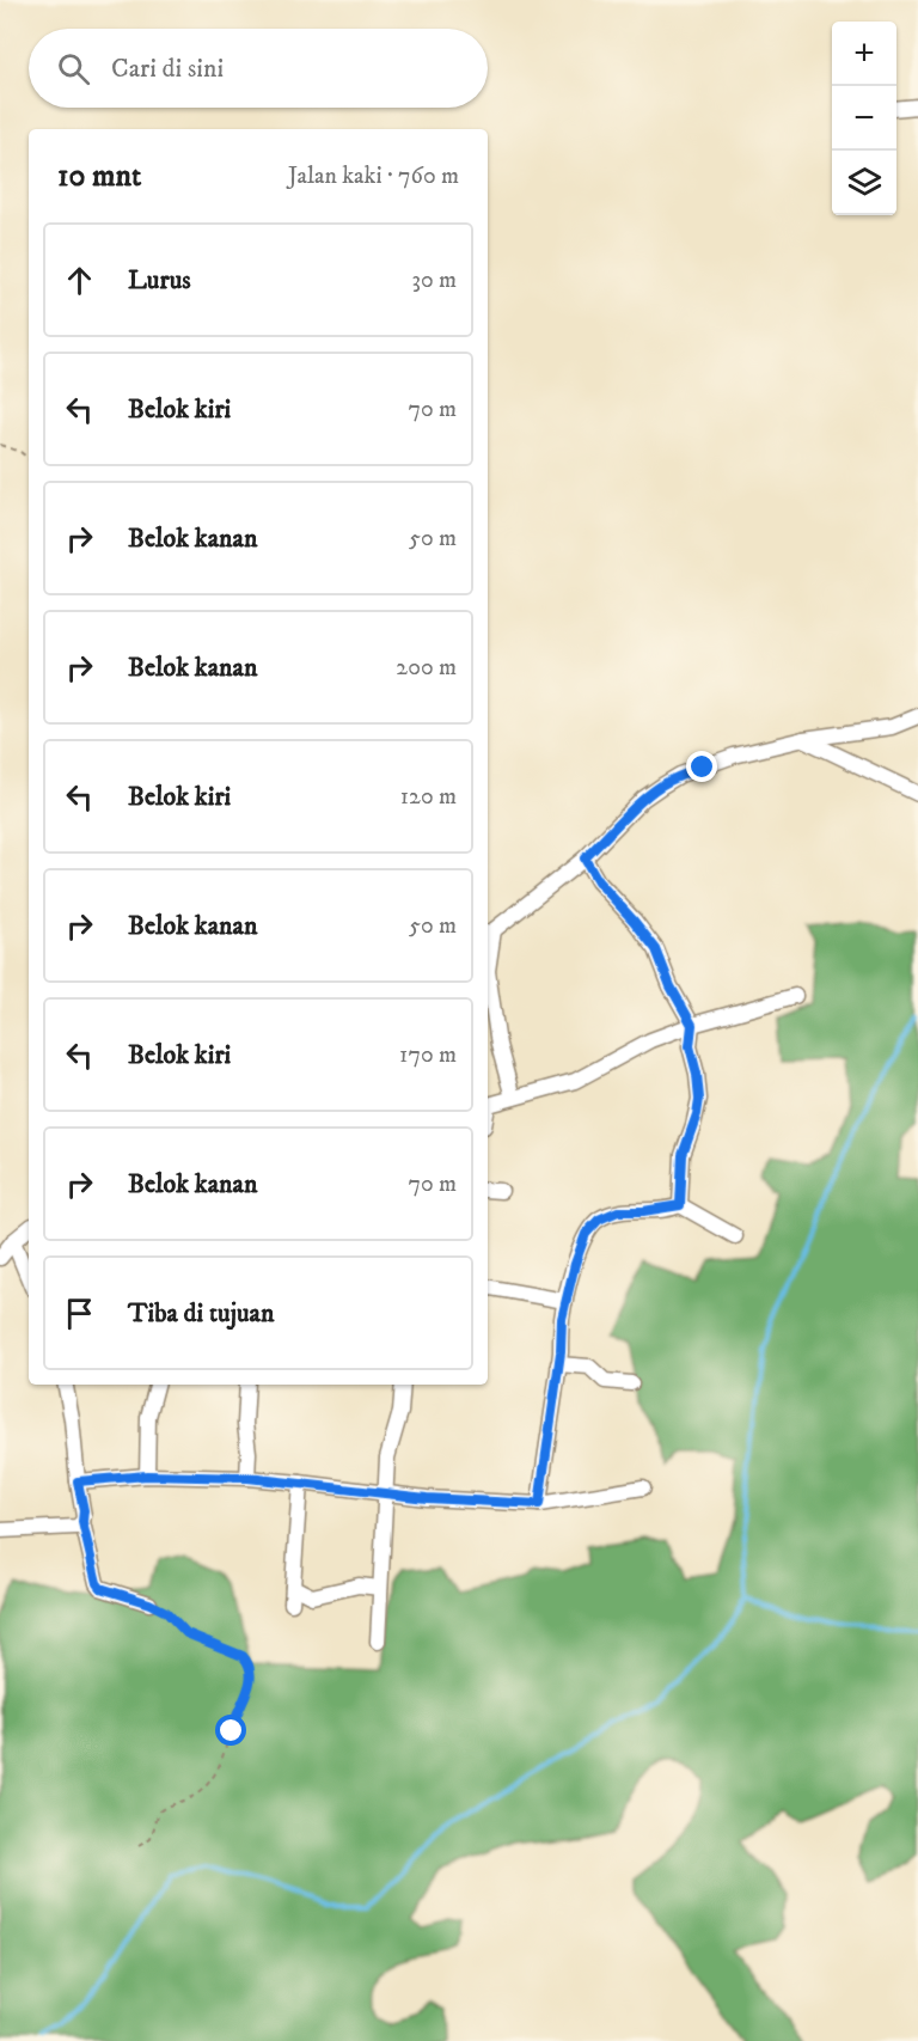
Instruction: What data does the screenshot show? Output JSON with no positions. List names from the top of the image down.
{
  "page": {
    "map_buttons": ["+", "−"],
    "search": "Cari di sini",
    "heading": ["10 mnt", "Jalan kaki · 760 m"],
    "list": [
      ["Lurus", "30 m"],
      ["Belok kiri", "70 m"],
      ["Belok kanan", "50 m"],
      ["Belok kanan", "200 m"],
      ["Belok kiri", "120 m"],
      ["Belok kanan", "50 m"],
      ["Belok kiri", "170 m"],
      ["Belok kanan", "70 m"],
      "Tiba di tujuan"
    ]
  }
}
